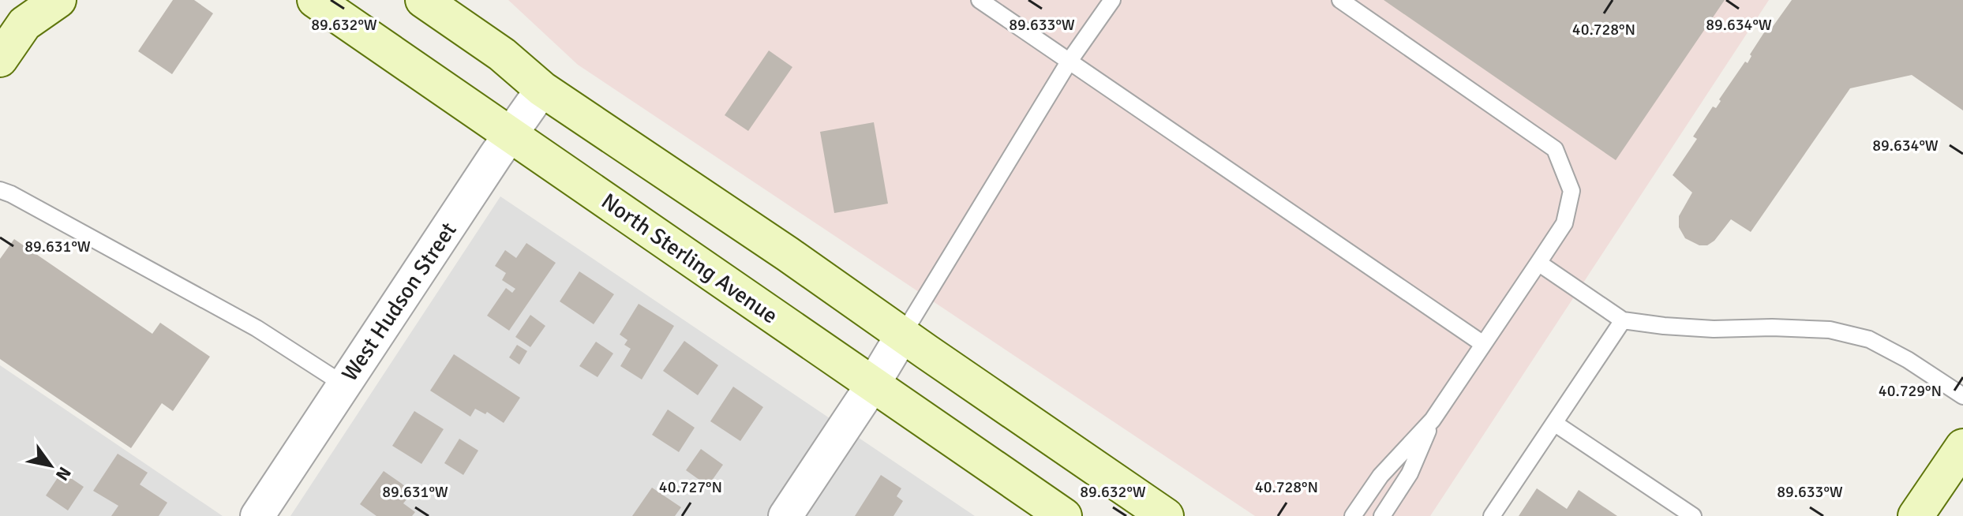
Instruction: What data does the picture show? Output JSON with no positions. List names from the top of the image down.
{
  "streets": {
    "main road": ["North Sterling Avenue"],
    "street": ["West Hudson Street"]
  },
  "crossings": [
    ["North Sterling Avenue", "West Hudson Street"]
  ],
  "north": "bottom right",
  "coordinates": [
    "89.632°W",
    "89.633°W",
    "89.634°W",
    "40.728°N",
    "89.631°W",
    "40.729°N",
    "40.727°N"
  ]
}
